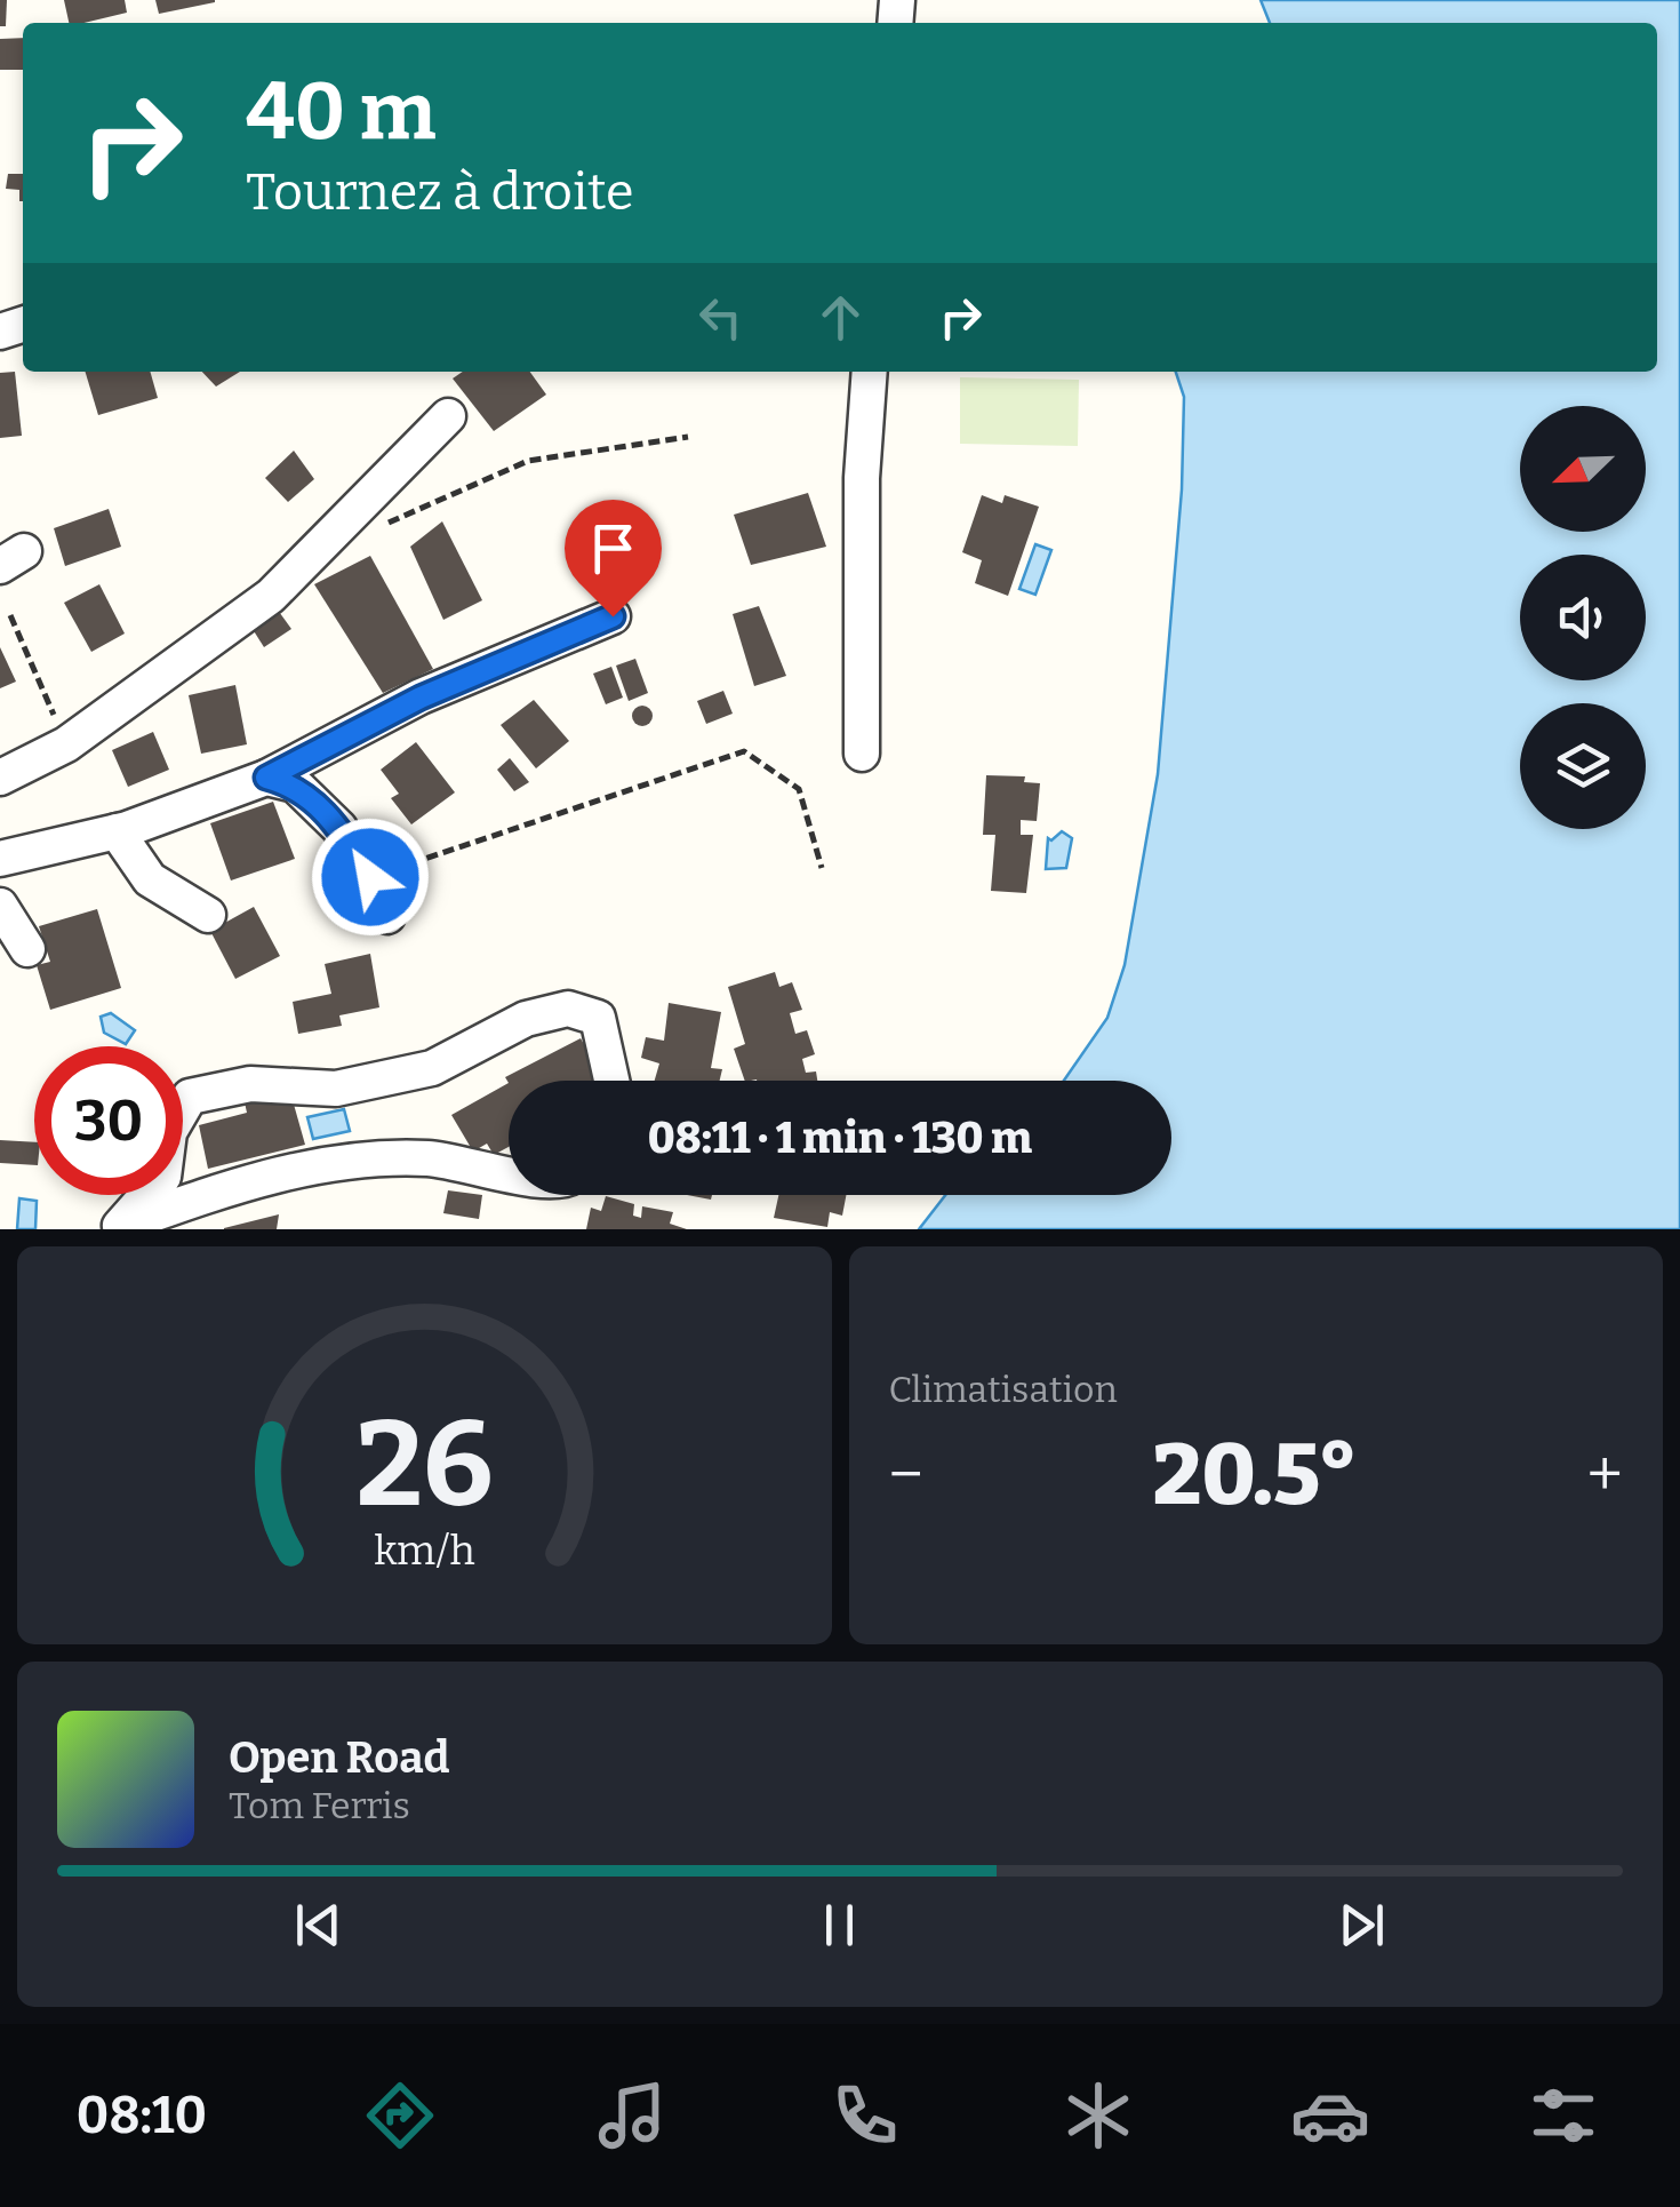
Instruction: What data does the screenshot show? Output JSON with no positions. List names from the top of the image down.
{
  "north": "bottom left",
  "page": {
    "turn": ["40 m", "Tournez à droite"],
    "limit": "30",
    "trip": "08:11 · 1 min · 130 m",
    "tile": "Climatisation",
    "heat": ["−", "20.5°", "+"],
    "song": ["Open Road", "Tom Ferris"],
    "tabs": "08:10",
    "gauge": ["26", "km/h"]
  }
}
